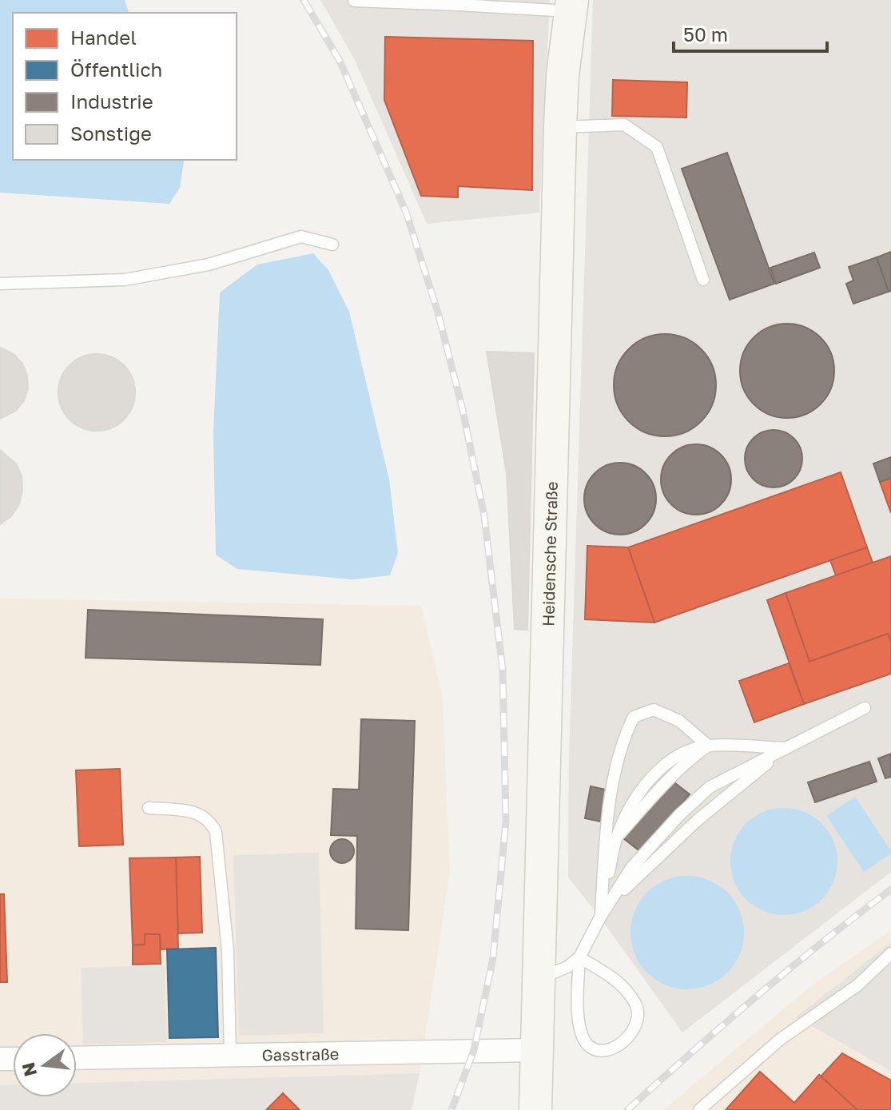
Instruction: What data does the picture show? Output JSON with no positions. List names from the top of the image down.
{
  "streets": {
    "main road": ["Heidensche Straße"],
    "street": ["Gasstraße"]
  },
  "crossings": [
    ["Heidensche Straße", "Gasstraße"]
  ],
  "legend": [
    "Handel",
    "Öffentlich",
    "Industrie",
    "Sonstige"
  ],
  "scale_bar": "50 m",
  "north": "left"
}
